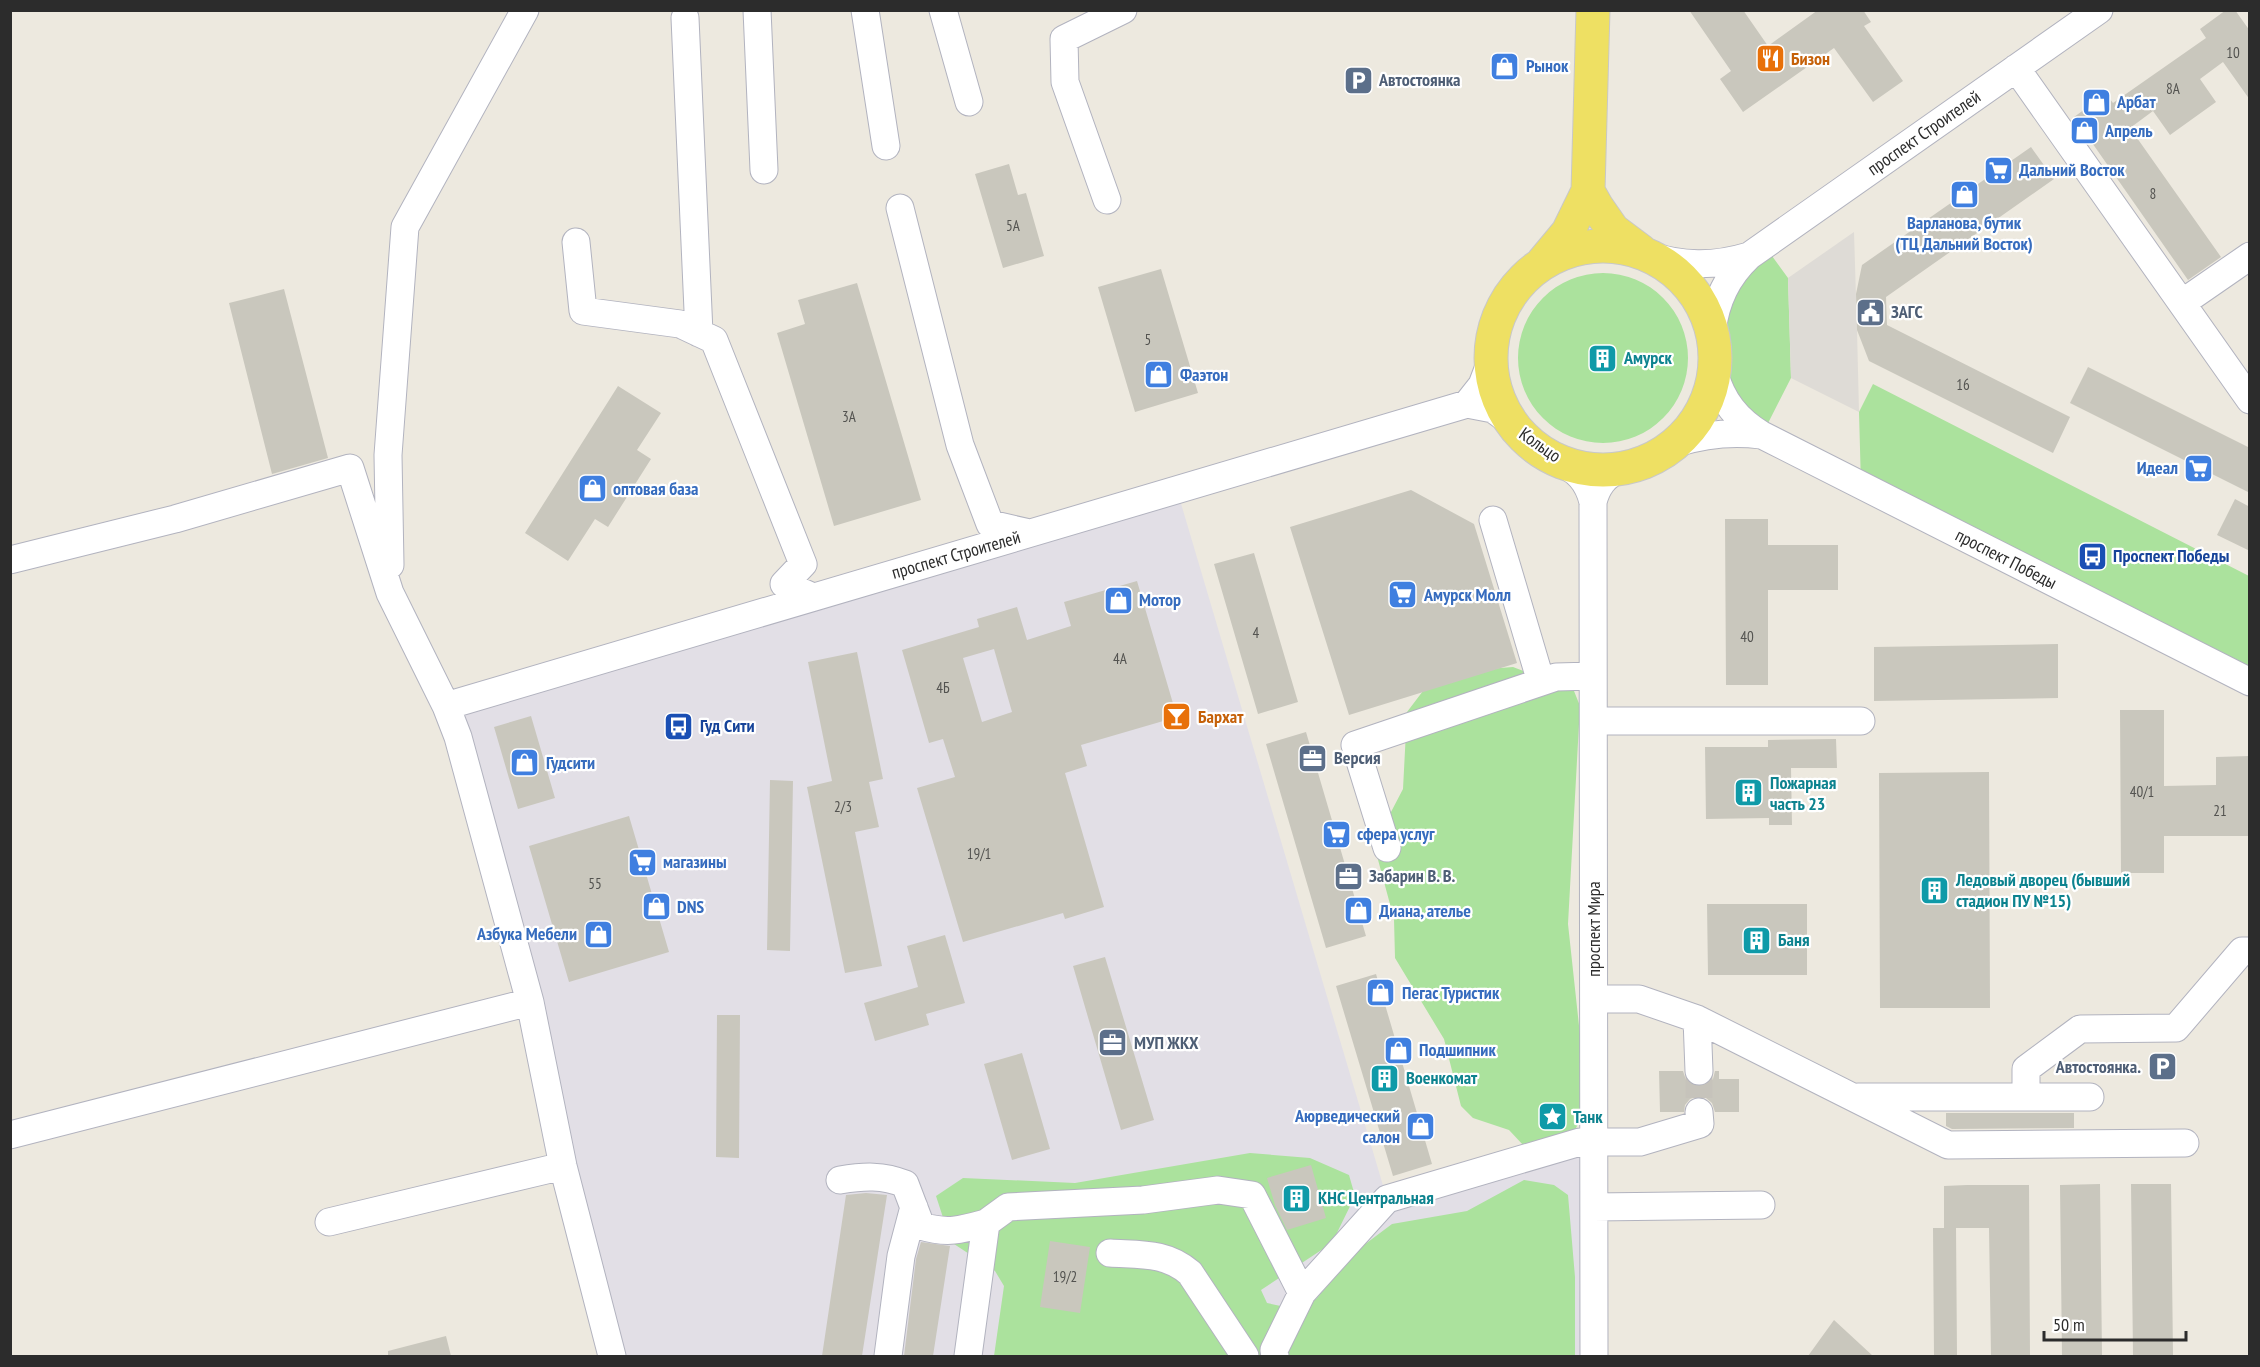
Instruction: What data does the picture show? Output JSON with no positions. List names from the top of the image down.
{
  "streets": {
    "main road": ["Кольцо"],
    "street": ["проспект Строителей", "проспект Победы", "проспект Мира"]
  },
  "places": {
    "restaurant": ["Бизон"],
    "shop": [
      "Рынок",
      "Арбат",
      "Апрель",
      "Варланова, бутик (ТЦ Дальний Восток)",
      "Фаэтон",
      "оптовая база",
      "Мотор",
      "Гудсити",
      "DNS",
      "Диана, ателье",
      "Азбука Мебели",
      "Пегас Туристик",
      "Подшипник",
      "Аюрведический салон"
    ],
    "parking": ["Автостоянка", "Автостоянка."],
    "supermarket": [
      "Дальний Восток",
      "Идеал",
      "Амурск Молл",
      "сфера услуг",
      "магазины"
    ],
    "public building": ["ЗАГС"],
    "building": [
      "Амурск",
      "Пожарная часть 23",
      "Ледовый дворец (бывший cтадион ПУ №15)",
      "Баня",
      "Военкомат",
      "КНС Центральная"
    ],
    "bus stop": ["Проспект Победы", "Гуд Сити"],
    "bar": ["Бархат"],
    "office": ["Версия", "Забарин В. В.", "МУП ЖКХ"],
    "place": ["Танк"]
  },
  "house_numbers": [
    "10",
    "8А",
    "8",
    "5А",
    "5",
    "16",
    "3А",
    "4",
    "40",
    "4А",
    "4Б",
    "40/1",
    "2/3",
    "21",
    "19/1",
    "55",
    "19/2"
  ],
  "scale_bar": "50 m"
}
